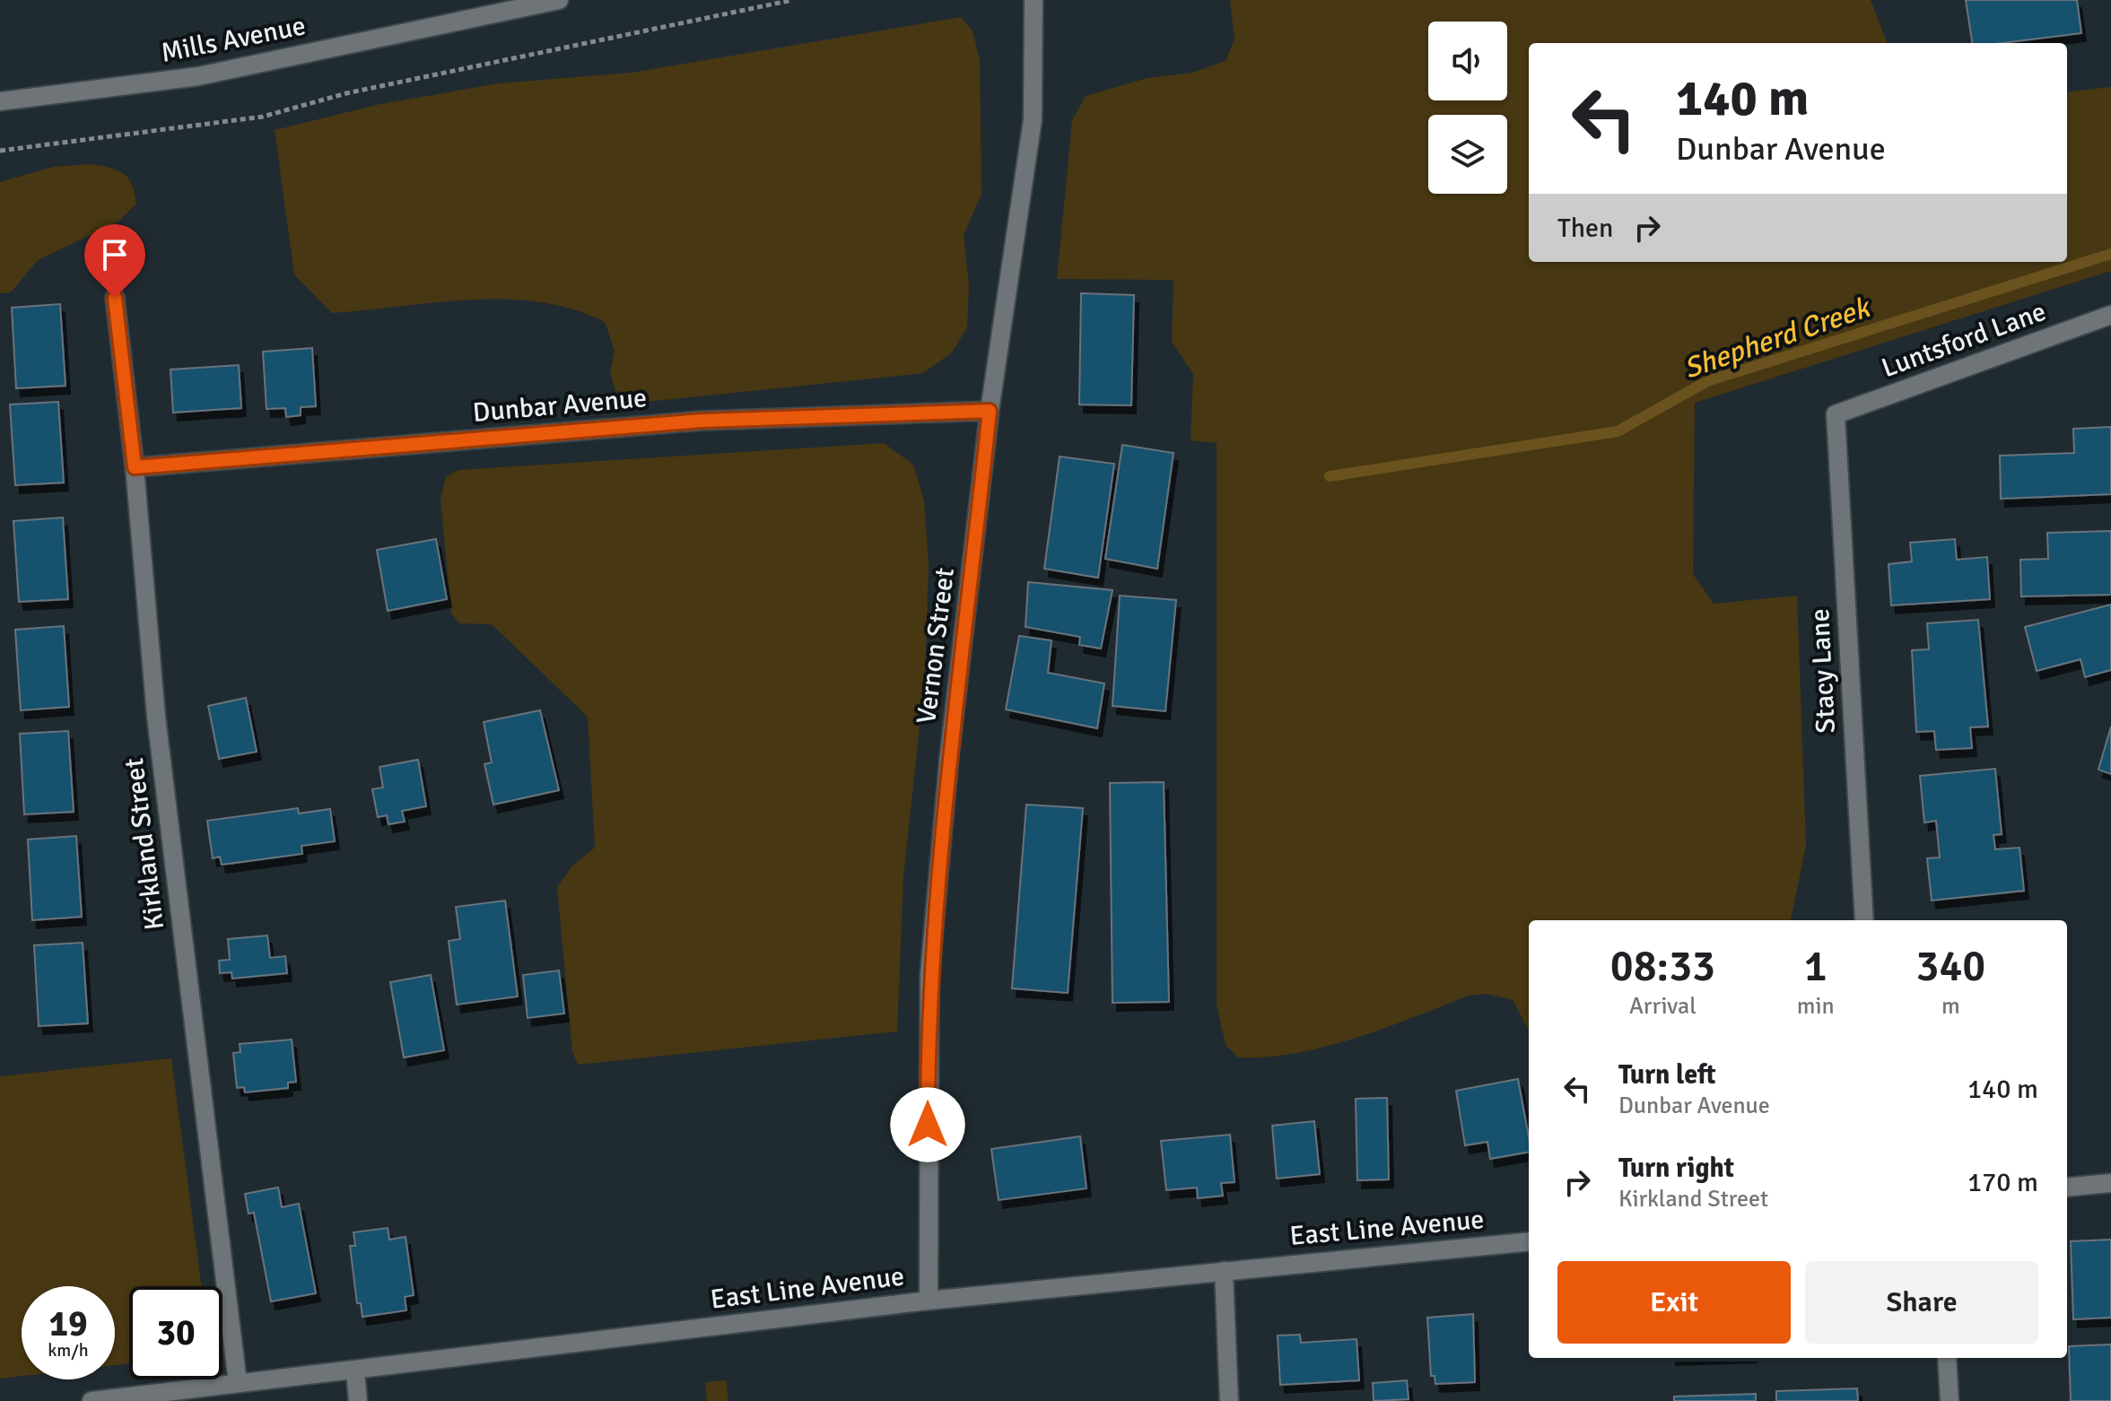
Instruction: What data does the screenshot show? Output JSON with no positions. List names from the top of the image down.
{
  "streets": {
    "street": [
      "Mills Avenue",
      "Luntsford Lane",
      "Dunbar Avenue",
      "Vernon Street",
      "Stacy Lane",
      "Kirkland Street",
      "East Line Avenue"
    ]
  },
  "crossings": [
    ["Luntsford Lane", "Stacy Lane"],
    ["Dunbar Avenue", "Vernon Street"],
    ["Dunbar Avenue", "Kirkland Street"],
    ["Vernon Street", "East Line Avenue"],
    ["Kirkland Street", "East Line Avenue"]
  ],
  "water": ["Shepherd Creek"],
  "page": {
    "turn": ["140 m", "Dunbar Avenue"],
    "then": "Then",
    "eta": [
      "08:33",
      "Arrival",
      "1",
      "min",
      "340",
      "m"
    ],
    "list": [
      {
        "name": "Turn left",
        "note": "Dunbar Avenue",
        "value": "140 m"
      },
      {
        "name": "Turn right",
        "note": "Kirkland Street",
        "value": "170 m"
      }
    ],
    "buttons": ["Exit", "Share"],
    "speed": "19 km/h",
    "limit": "30"
  }
}
